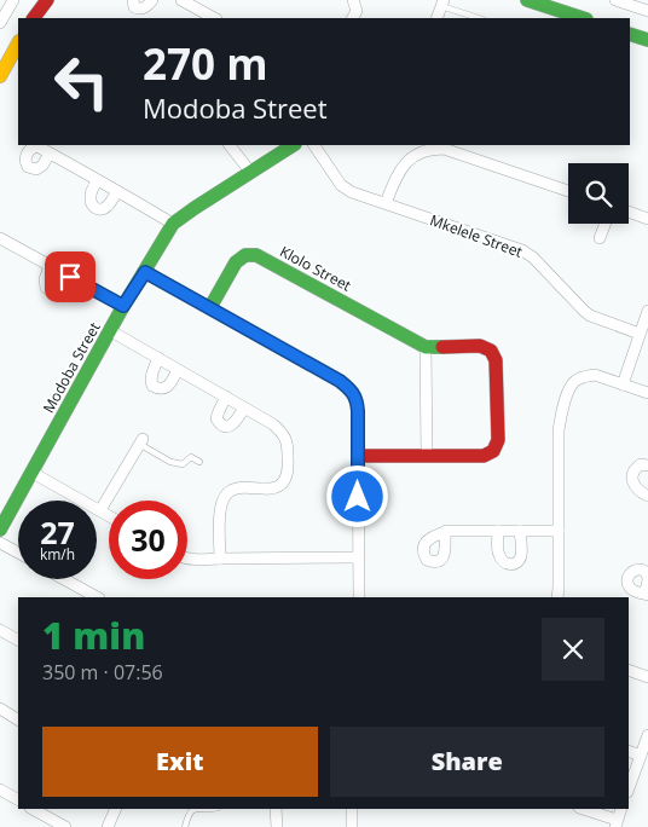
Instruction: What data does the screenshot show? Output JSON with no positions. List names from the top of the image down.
{
  "streets": {
    "street": ["Mkelele Street", "Klolo Street", "Modoba Street"]
  },
  "page": {
    "turn": ["270 m", "Modoba Street"],
    "speed": "27 km/h",
    "limit": "30",
    "heading": ["1 min", "350 m · 07:56"],
    "buttons": ["Exit", "Share"]
  }
}
